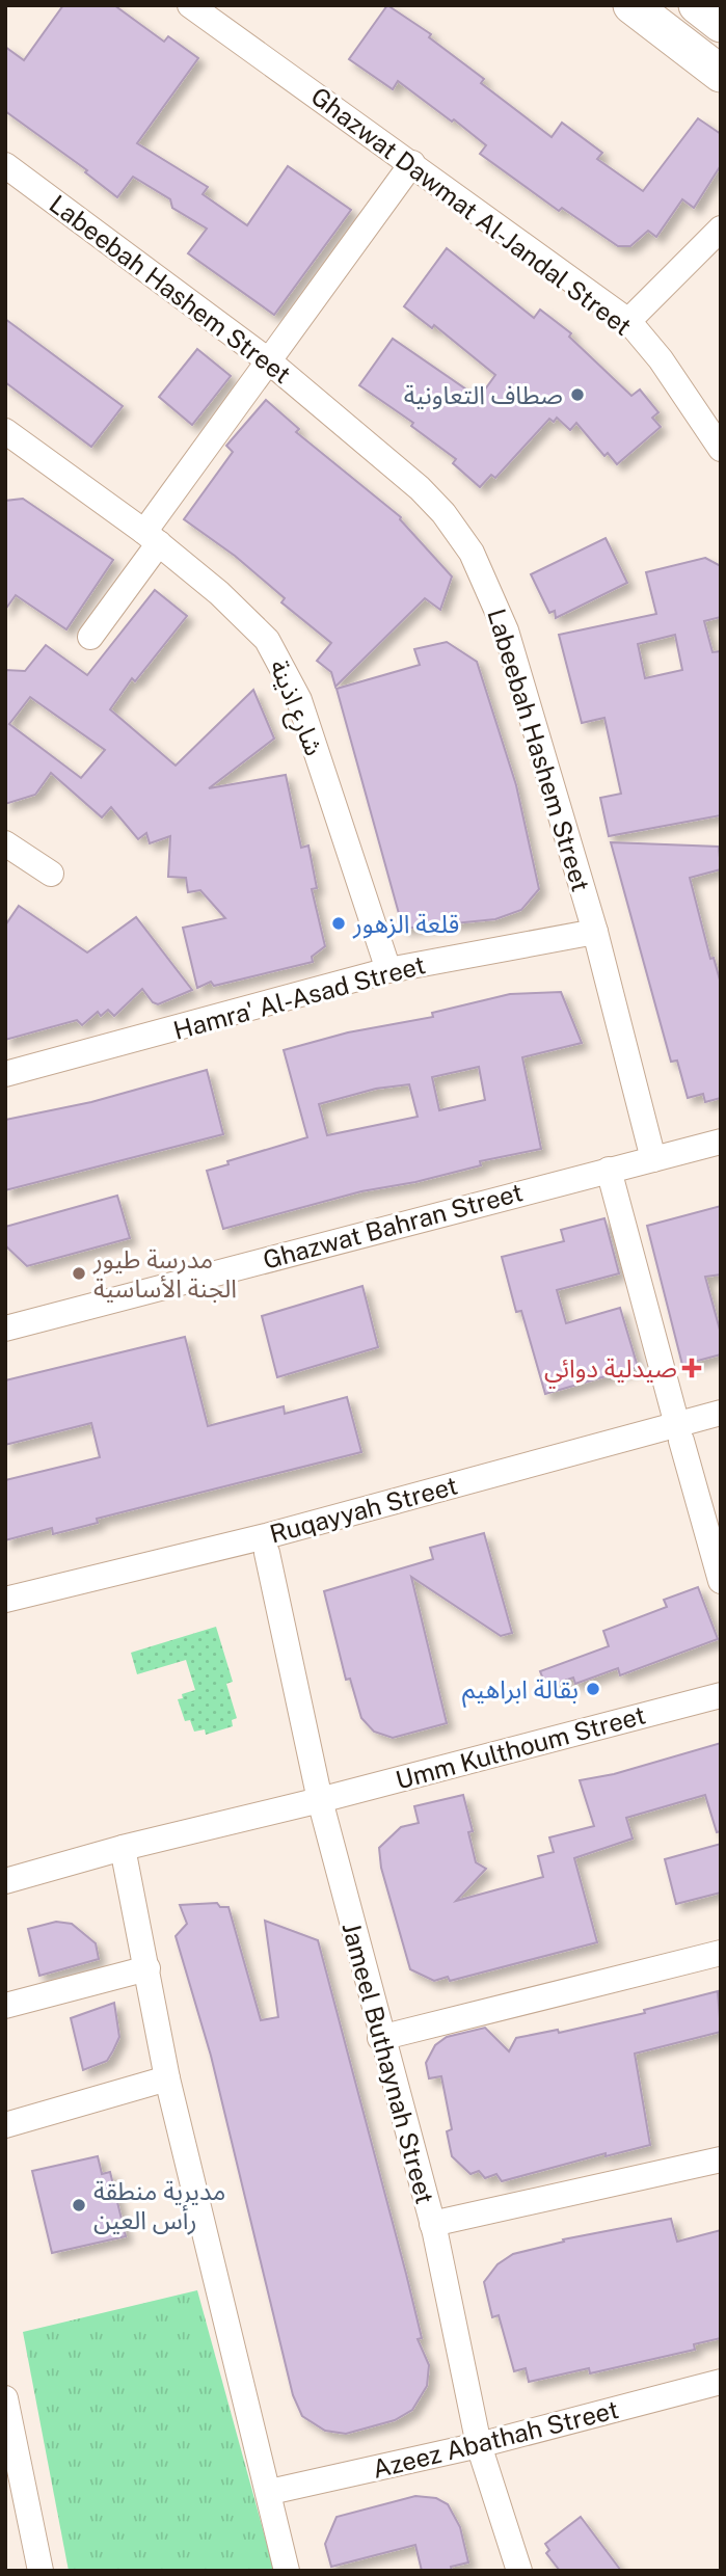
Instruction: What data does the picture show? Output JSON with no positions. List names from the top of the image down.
{
  "streets": {
    "street": [
      "Ghazwat Dawmat Al-Jandal Street",
      "Labeebah Hashem Street",
      "شارع اذينة",
      "Hamra' Al-Asad Street",
      "Ghazwat Bahran Street",
      "Ruqayyah Street",
      "Umm Kulthoum Street",
      "Jameel Buthaynah Street",
      "Azeez Abathah Street"
    ]
  },
  "crossings": [
    ["Labeebah Hashem Street", "Hamra' Al-Asad Street"],
    ["Labeebah Hashem Street", "Ghazwat Bahran Street"],
    ["شارع اذينة", "Hamra' Al-Asad Street"],
    ["Ruqayyah Street", "Jameel Buthaynah Street"],
    ["Umm Kulthoum Street", "Jameel Buthaynah Street"],
    ["Jameel Buthaynah Street", "Azeez Abathah Street"]
  ],
  "places": {
    "other": [
      "صطاف التعاونية",
      "قلعة الزهور",
      "مدرسة طيور الجنة الأساسية",
      "بقالة ابراهيم",
      "مديرية منطقة رأس العين"
    ],
    "health": ["صيدلية دوائي"]
  }
}
